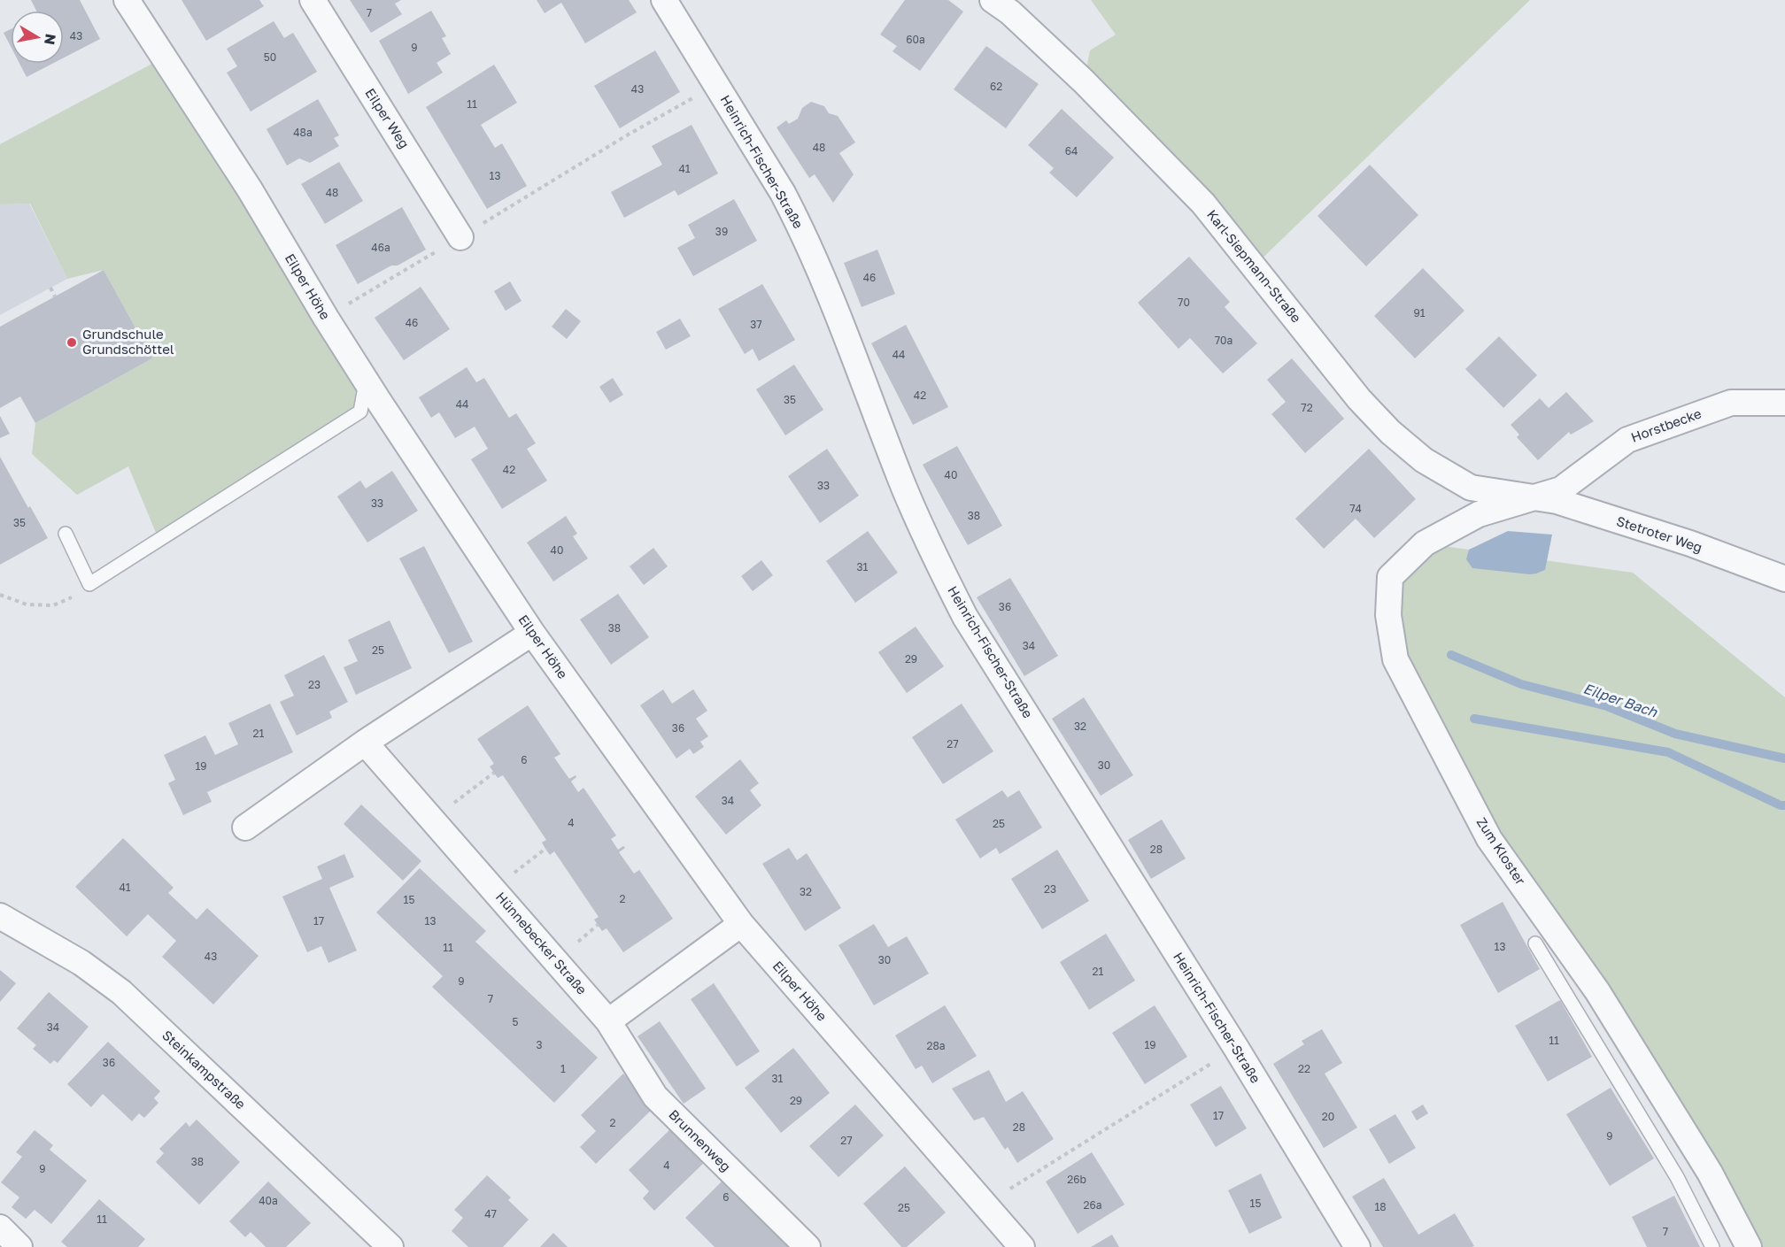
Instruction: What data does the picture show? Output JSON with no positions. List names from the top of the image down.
{
  "streets": {
    "street": [
      "Eilper Weg",
      "Heinrich-Fischer-Straße",
      "Karl-Siepmann-Straße",
      "Eilper Höhe",
      "Horstbecke",
      "Stetroter Weg",
      "Zum Kloster",
      "Hünnebecker Straße",
      "Steinkampstraße",
      "Brunnenweg"
    ]
  },
  "crossings": [
    ["Karl-Siepmann-Straße", "Horstbecke"],
    ["Karl-Siepmann-Straße", "Stetroter Weg"],
    ["Karl-Siepmann-Straße", "Zum Kloster"],
    ["Horstbecke", "Stetroter Weg"],
    ["Horstbecke", "Zum Kloster"],
    ["Stetroter Weg", "Zum Kloster"],
    ["Hünnebecker Straße", "Brunnenweg"]
  ],
  "water": ["Eilper Bach"],
  "places": ["Grundschule Grundschöttel"],
  "house_numbers": [
    "7",
    "43",
    "60a",
    "9",
    "50",
    "62",
    "43",
    "11",
    "48a",
    "48",
    "64",
    "41",
    "13",
    "48",
    "39",
    "46a",
    "46",
    "70",
    "91",
    "46",
    "37",
    "70a",
    "44",
    "42",
    "35",
    "44",
    "72",
    "42",
    "40",
    "33",
    "33",
    "74",
    "38",
    "35",
    "40",
    "31",
    "36",
    "38",
    "34",
    "25",
    "29",
    "23",
    "32",
    "36",
    "21",
    "27",
    "6",
    "30",
    "19",
    "34",
    "4",
    "25",
    "28",
    "41",
    "23",
    "32",
    "2",
    "15",
    "17",
    "13",
    "13",
    "11",
    "43",
    "30",
    "21",
    "9",
    "7",
    "5",
    "34",
    "11",
    "3",
    "19",
    "28a",
    "36",
    "1",
    "22",
    "31",
    "29",
    "17",
    "20",
    "2",
    "28",
    "9",
    "27",
    "38",
    "4",
    "9",
    "26b",
    "6",
    "40a",
    "15",
    "26a",
    "18",
    "25",
    "47",
    "11",
    "7"
  ],
  "north": "right"
}
